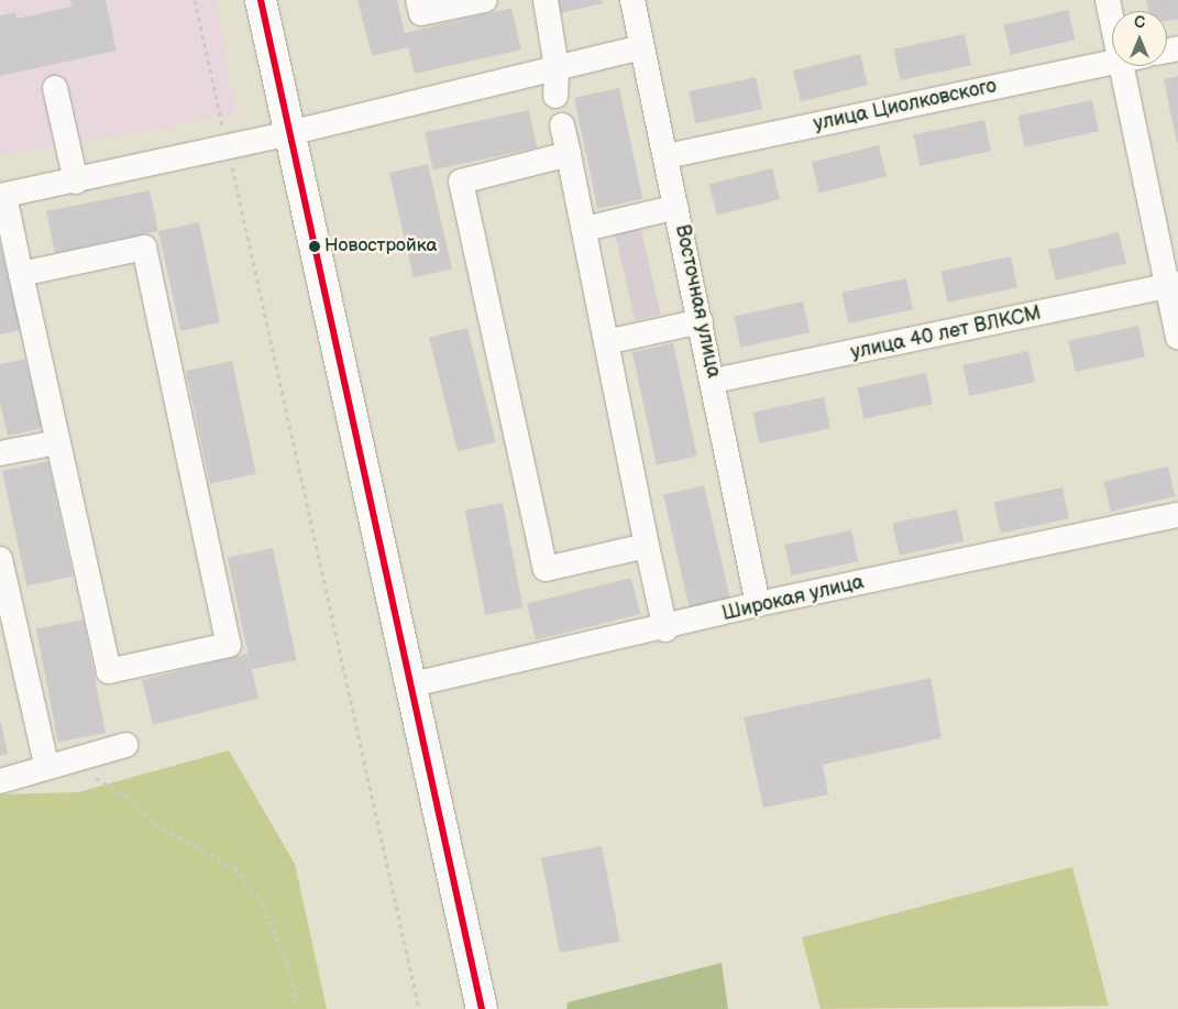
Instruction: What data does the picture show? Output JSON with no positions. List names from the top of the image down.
{
  "streets": {
    "street": [
      "улица Циолковского",
      "Восточная улица",
      "улица 40 лет ВЛКСМ",
      "Широкая улица"
    ]
  },
  "crossings": [
    ["улица Циолковского", "Восточная улица"],
    ["Восточная улица", "улица 40 лет ВЛКСМ"],
    ["Восточная улица", "Широкая улица"]
  ],
  "places": ["Новостройка"],
  "north": "top"
}
